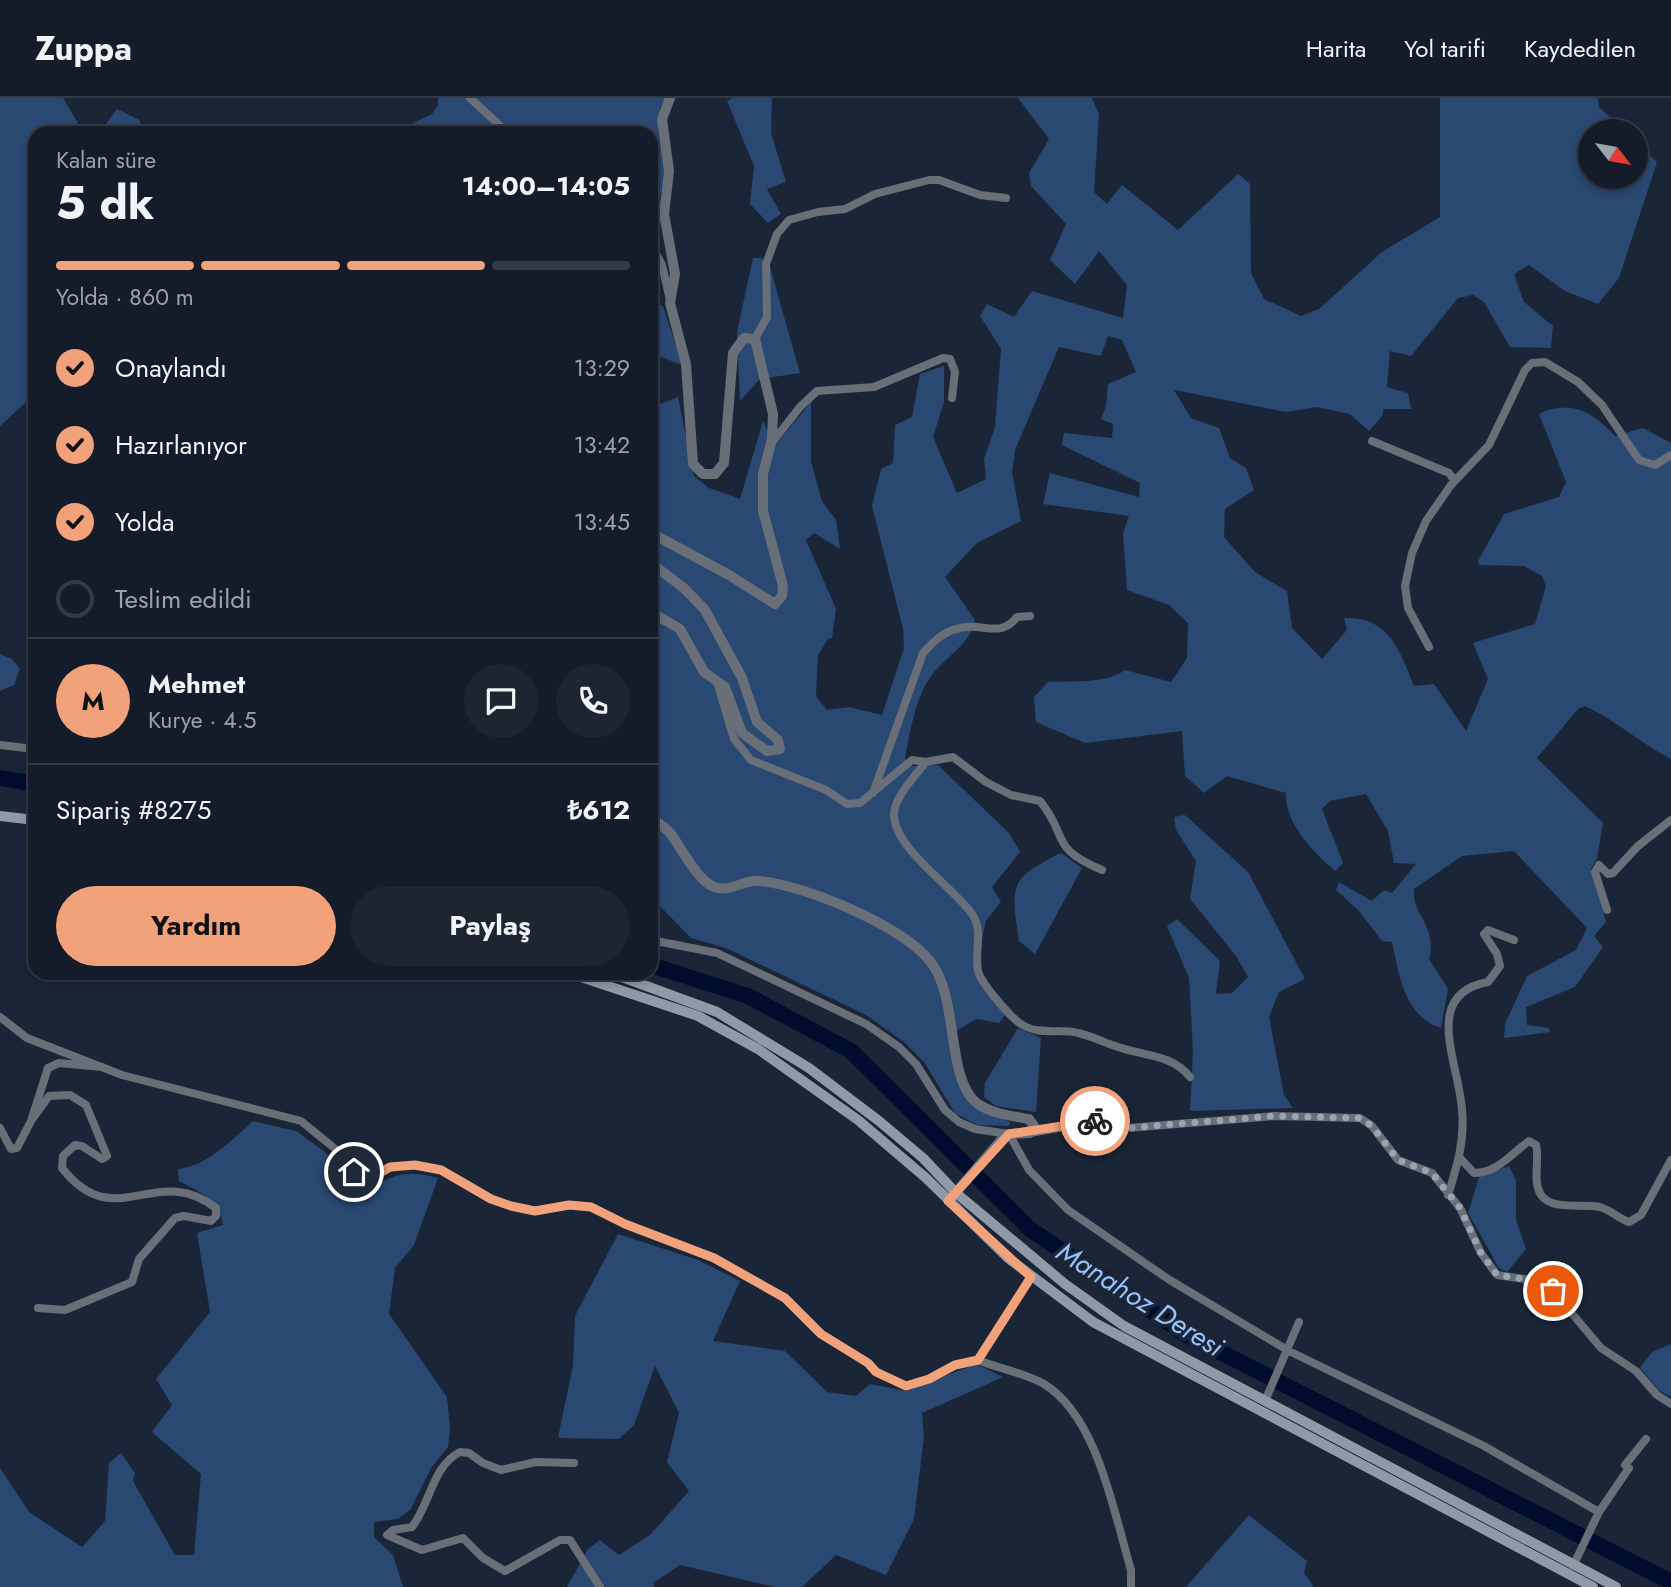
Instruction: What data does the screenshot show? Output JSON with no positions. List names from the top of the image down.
{
  "water": ["Manahoz Deresi"],
  "north": "bottom right",
  "page": {
    "header": "Zuppa",
    "nav": ["Harita", "Yol tarifi", "Kaydedilen"],
    "heading": ["5 dk", "Kalan süre", "14:00–14:05"],
    "panel": [
      "Mehmet",
      "Kurye · 4.5",
      "Sipariş #8275",
      "₺612"
    ],
    "bar": "Yolda · 860 m",
    "list": [
      ["Onaylandı", "13:29"],
      ["Hazırlanıyor", "13:42"],
      ["Yolda", "13:45"],
      "Teslim edildi"
    ],
    "round": "M",
    "buttons": ["Yardım", "Paylaş"]
  }
}
